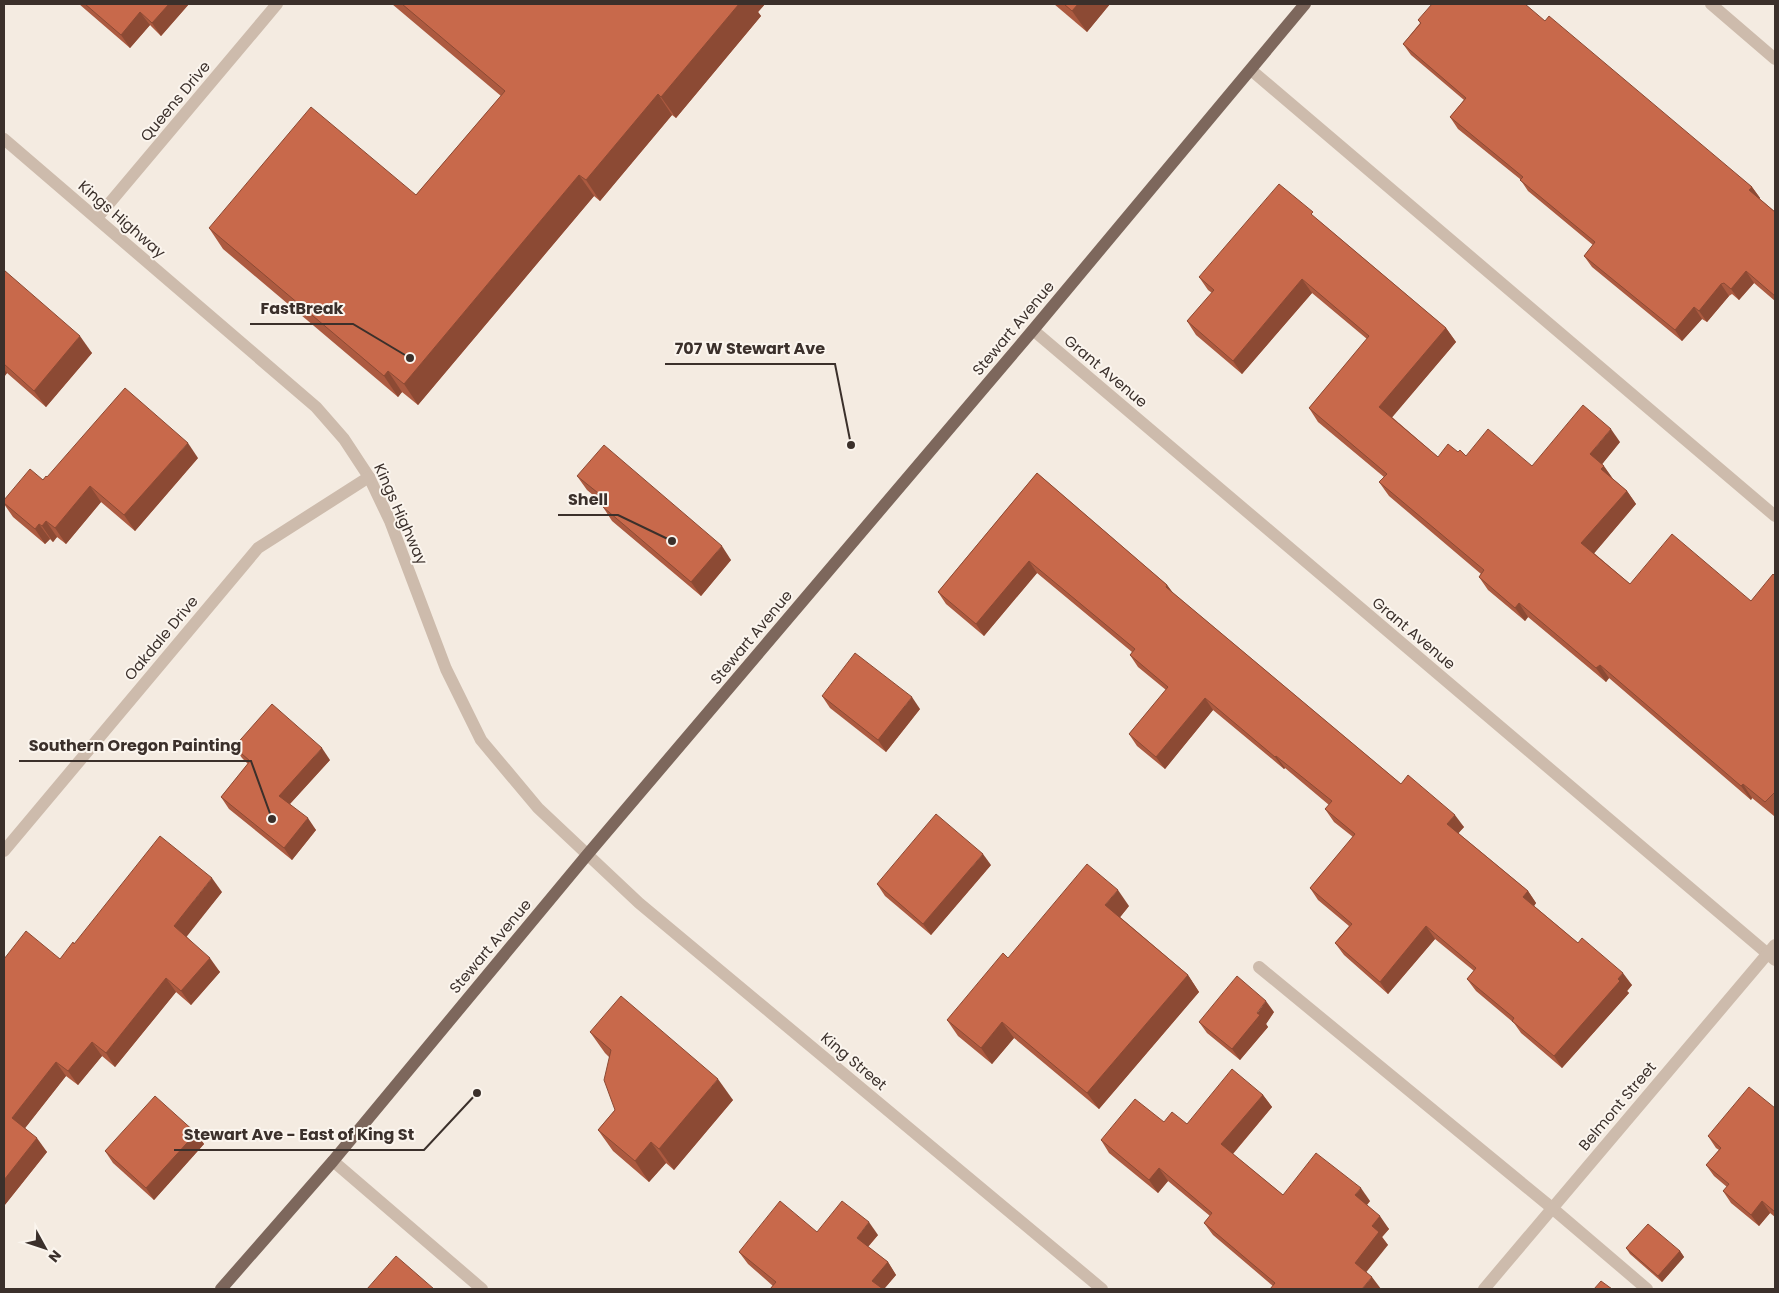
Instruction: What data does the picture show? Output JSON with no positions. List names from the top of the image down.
{
  "streets": {
    "main road": ["Stewart Avenue"],
    "street": [
      "Queens Drive",
      "Kings Highway",
      "Grant Avenue",
      "Oakdale Drive",
      "King Street",
      "Belmont Street"
    ]
  },
  "crossings": [
    ["Queens Drive", "Kings Highway"],
    ["Kings Highway", "Stewart Avenue"],
    ["Kings Highway", "Oakdale Drive"],
    ["Kings Highway", "King Street"],
    ["Stewart Avenue", "Grant Avenue"],
    ["Stewart Avenue", "King Street"],
    ["Grant Avenue", "Belmont Street"]
  ],
  "places": [
    "FastBreak",
    "707 W Stewart Ave",
    "Shell",
    "Southern Oregon Painting",
    "Stewart Ave - East of King St"
  ],
  "north": "bottom right"
}
